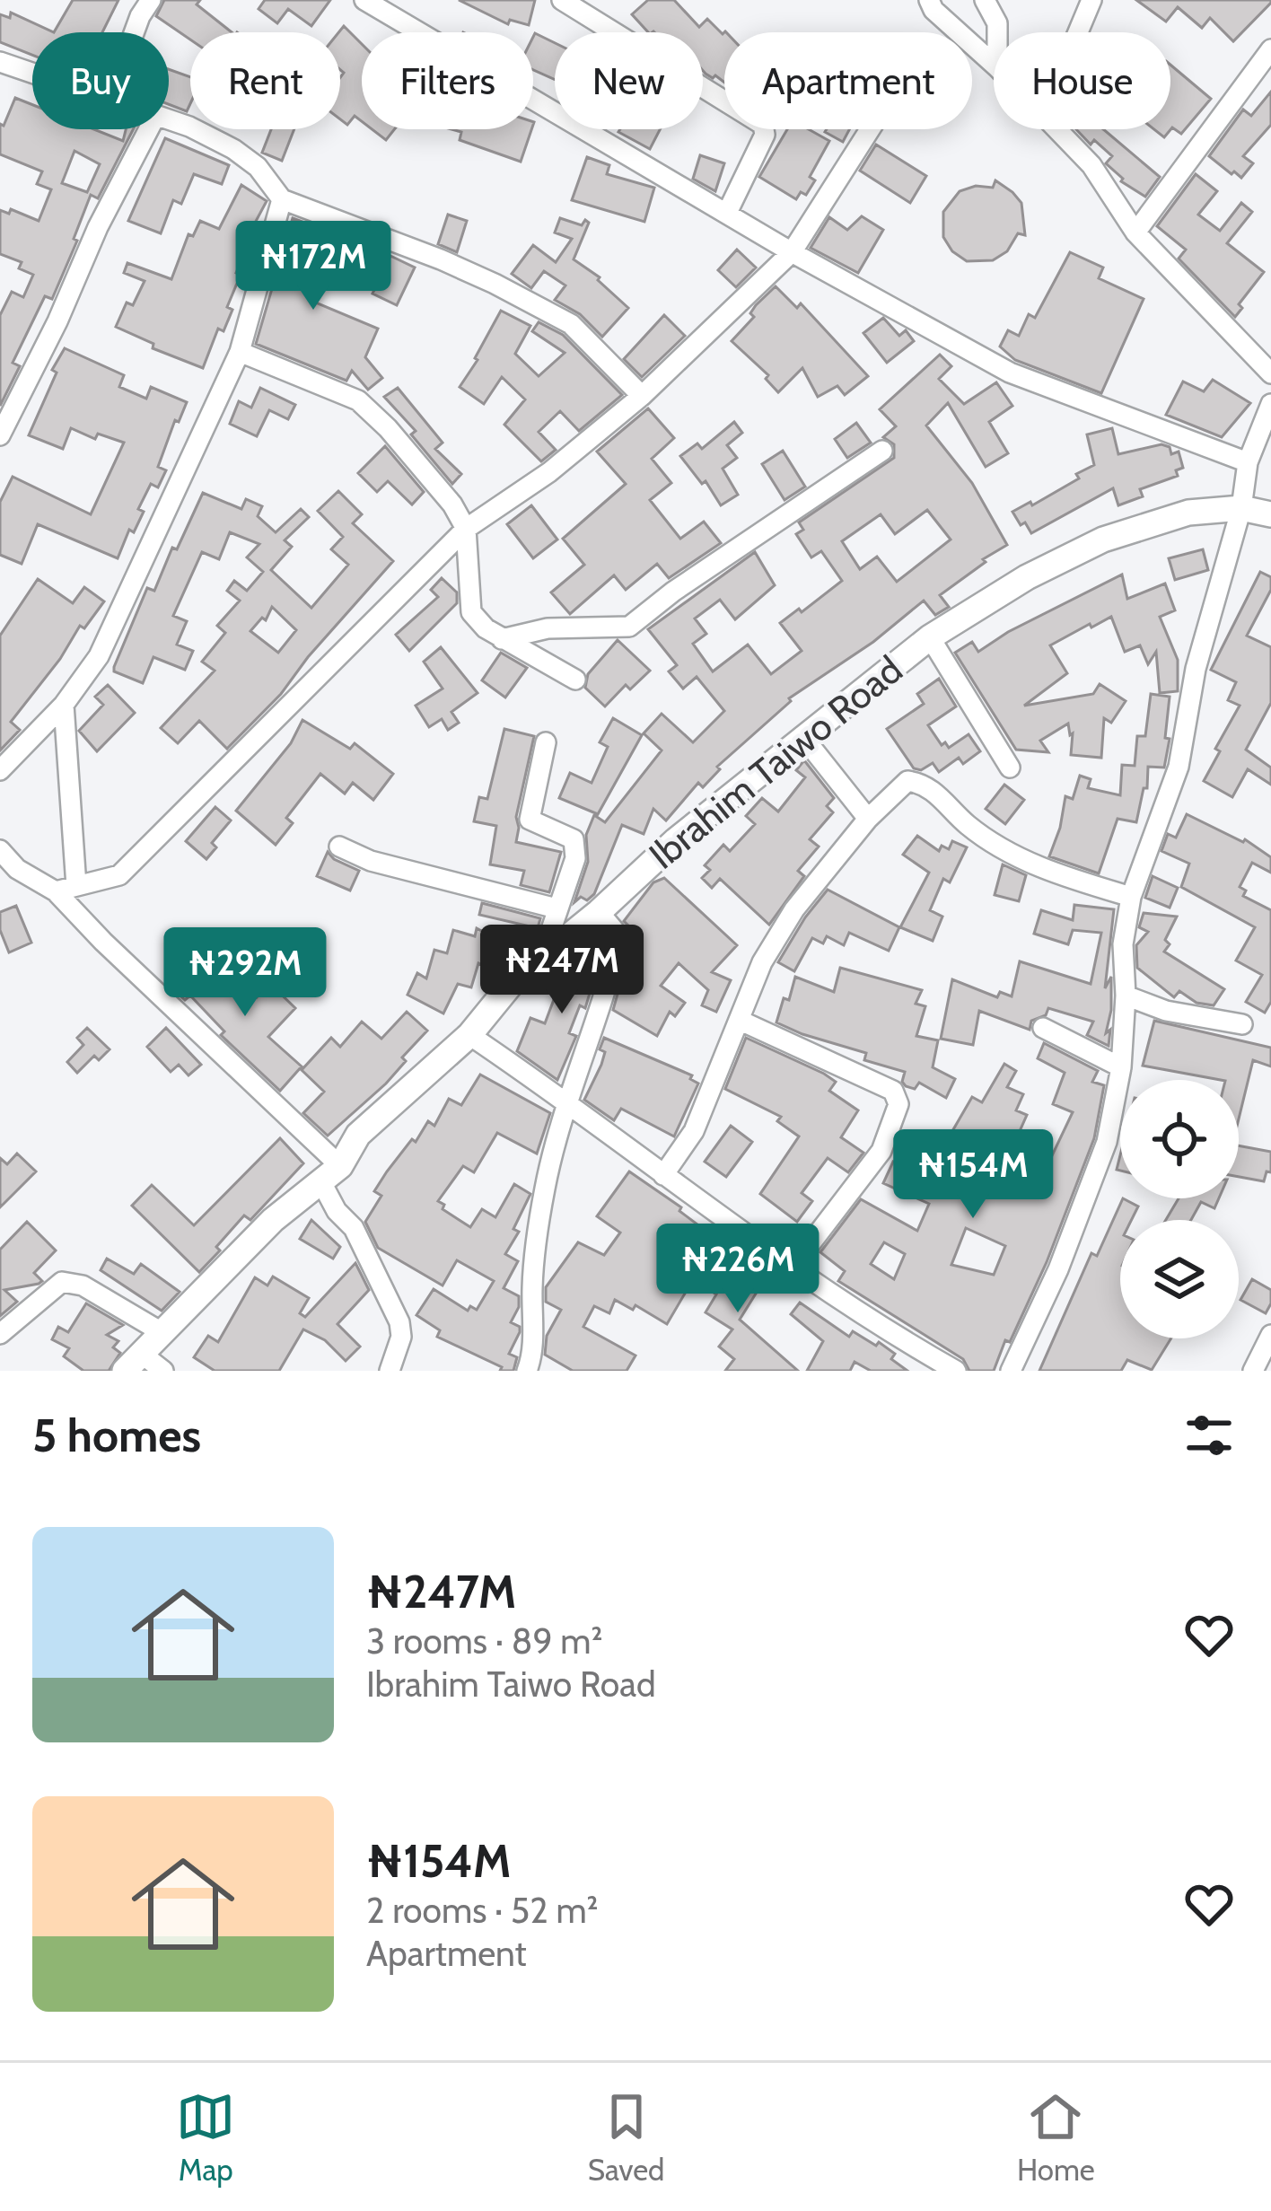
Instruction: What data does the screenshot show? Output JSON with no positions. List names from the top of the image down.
{
  "streets": {
    "main road": ["Ibrahim Taiwo Road"]
  },
  "page": {
    "chip": [
      "Buy",
      "Rent",
      "Filters",
      "New",
      "Apartment",
      "House"
    ],
    "price": [
      "₦172M",
      "₦247M",
      "₦292M",
      "₦154M",
      "₦226M"
    ],
    "heading": "5 homes",
    "list": [
      {
        "name": "₦247M",
        "note": "3 rooms · 89 m² · Ibrahim Taiwo Road"
      },
      {
        "name": "₦154M",
        "note": "2 rooms · 52 m² · Apartment"
      }
    ],
    "tabs": ["Map", "Saved", "Home"]
  }
}
